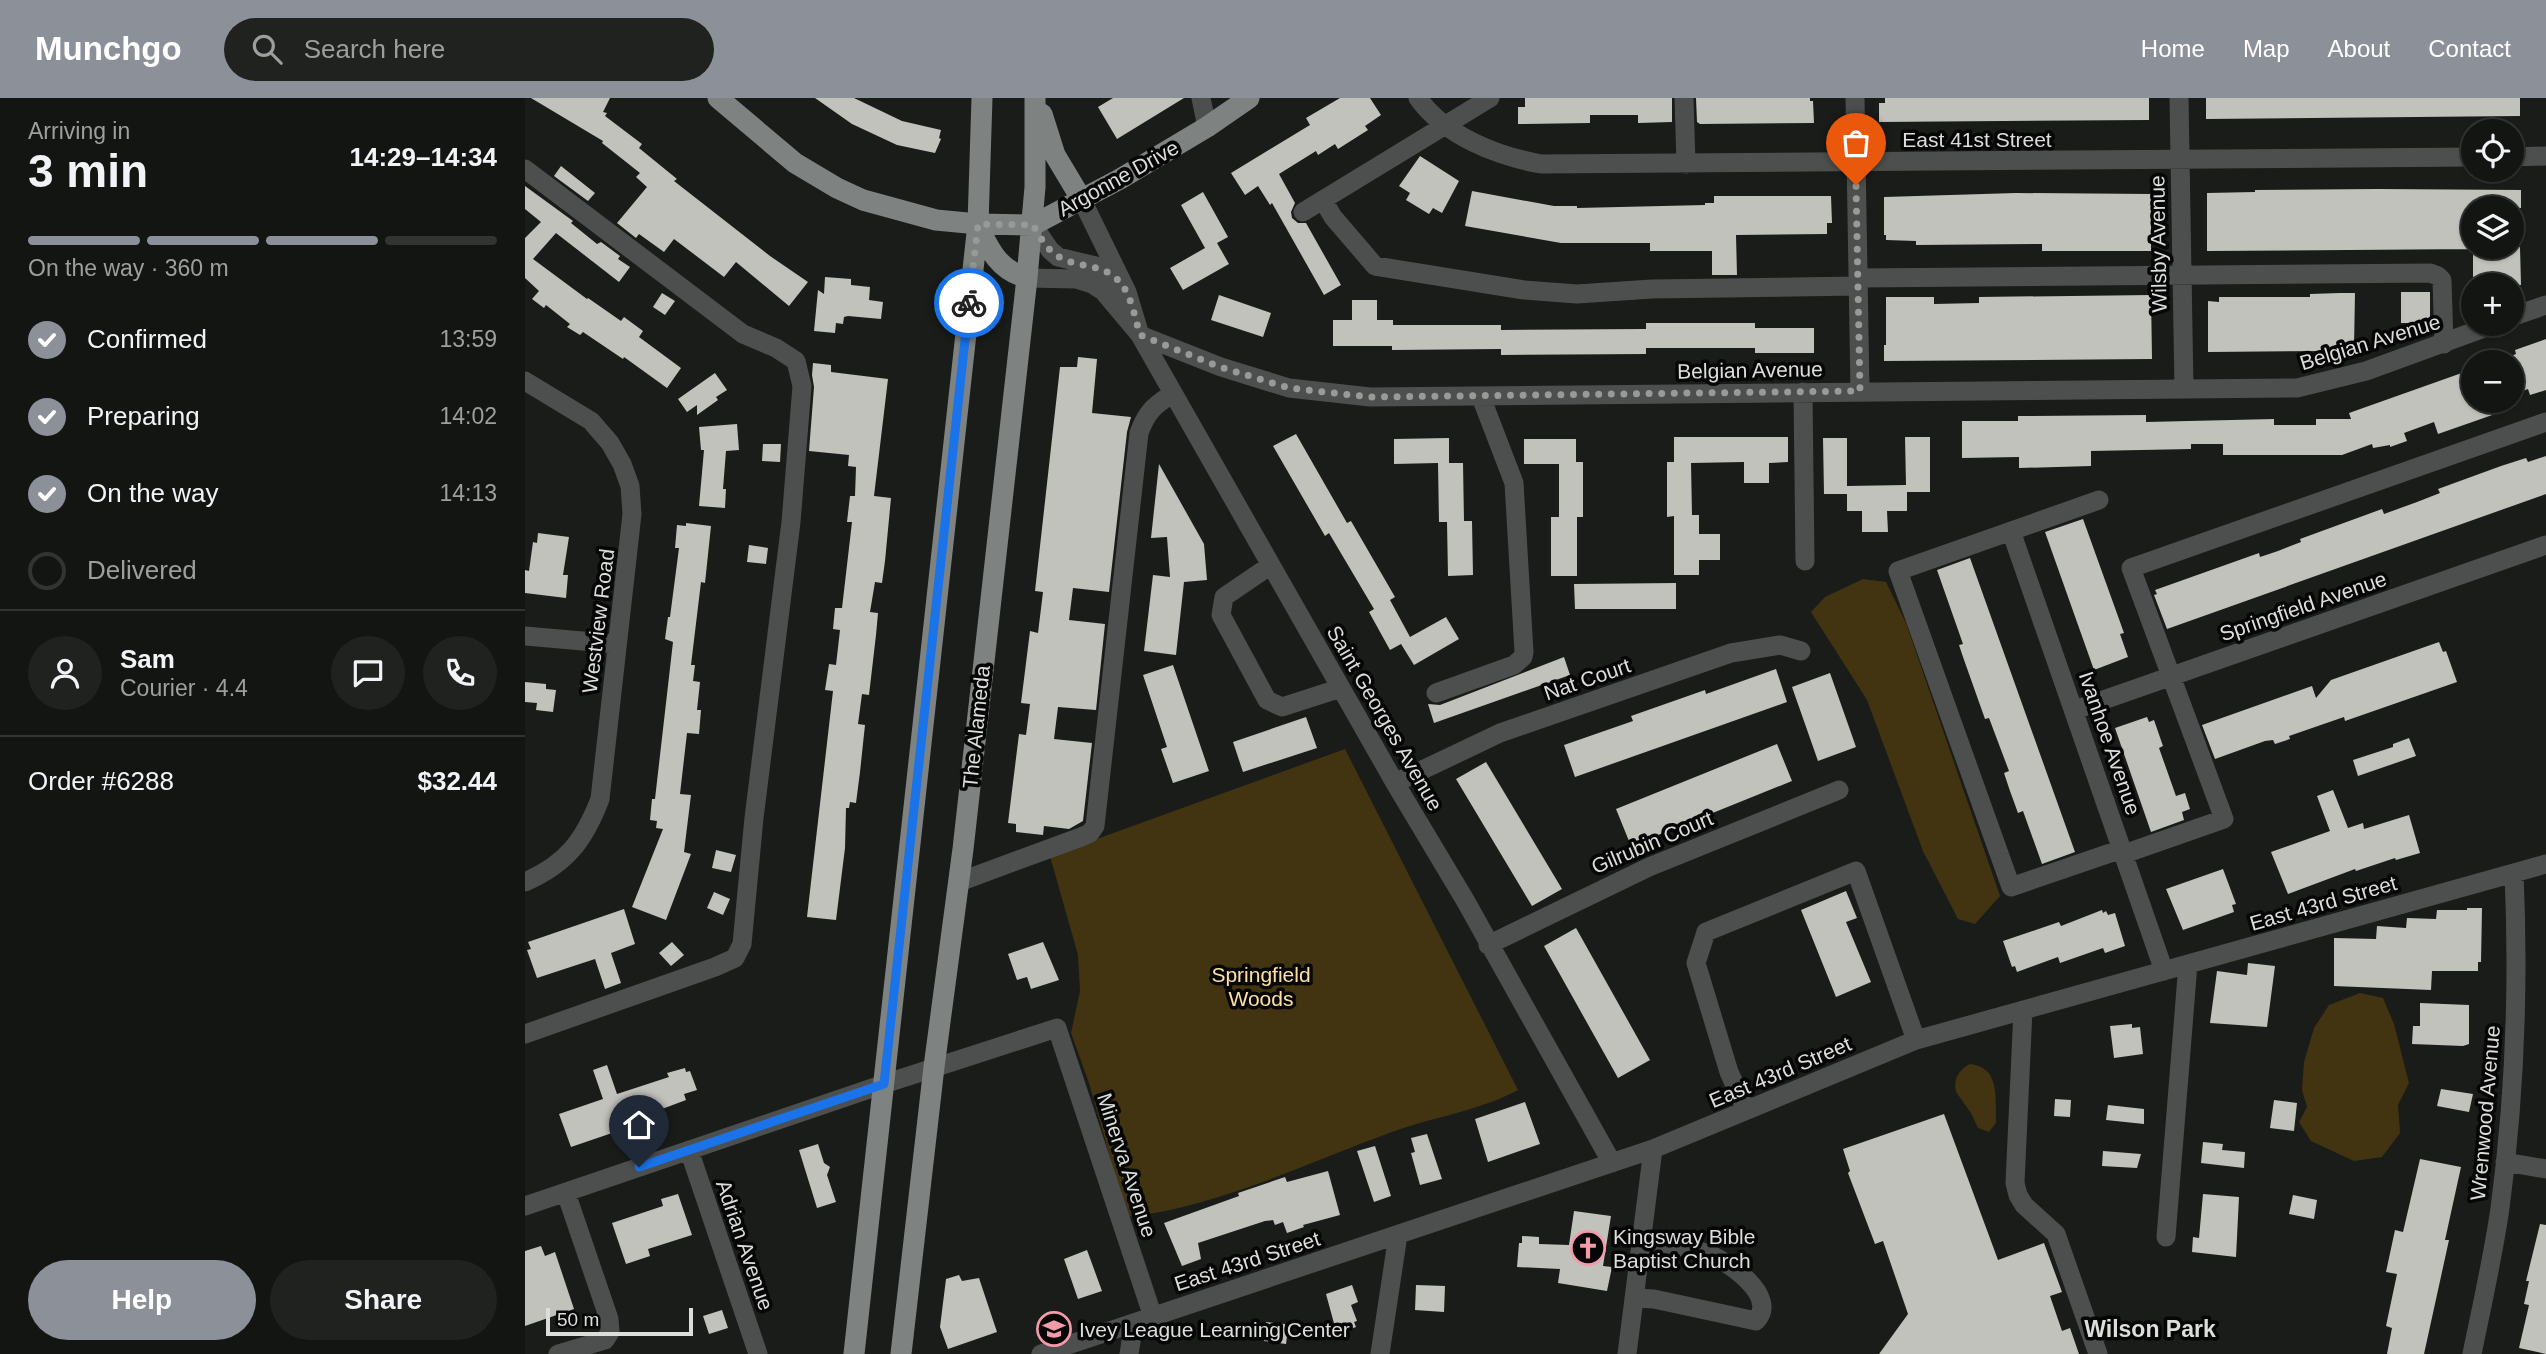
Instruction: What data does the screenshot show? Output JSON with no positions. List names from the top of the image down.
{
  "streets": {
    "main road": ["Argonne Drive", "The Alameda"],
    "street": [
      "East 41st Street",
      "Wilsby Avenue",
      "Belgian Avenue",
      "Springfield Avenue",
      "Westview Road",
      "Nat Court",
      "Saint Georges Avenue",
      "Ivanhoe Avenue",
      "Gilrubin Court",
      "East 43rd Street",
      "Wrenwood Avenue",
      "Minerva Avenue",
      "Adrian Avenue"
    ]
  },
  "crossings": [
    ["East 41st Street", "Wilsby Avenue"],
    ["Argonne Drive", "Saint Georges Avenue"],
    ["Argonne Drive", "The Alameda"],
    ["Wilsby Avenue", "Belgian Avenue"],
    ["Belgian Avenue", "Saint Georges Avenue"],
    ["Belgian Avenue", "The Alameda"],
    ["Springfield Avenue", "Ivanhoe Avenue"],
    ["Nat Court", "Saint Georges Avenue"],
    ["Saint Georges Avenue", "Gilrubin Court"],
    ["Saint Georges Avenue", "East 43rd Street"],
    ["The Alameda", "Minerva Avenue"],
    ["Ivanhoe Avenue", "East 43rd Street"],
    ["East 43rd Street", "Wrenwood Avenue"],
    ["East 43rd Street", "Minerva Avenue"]
  ],
  "districts": ["Wilson Park"],
  "parks": ["Springfield Woods"],
  "places": {
    "church": ["Kingsway Bible Baptist Church"],
    "school or university": ["Ivey League Learning Center"]
  },
  "scale_bar": "50 m",
  "page": {
    "header": "Munchgo",
    "search": "Search here",
    "nav": [
      "Home",
      "Map",
      "About",
      "Contact"
    ],
    "heading": ["3 min", "Arriving in", "14:29–14:34"],
    "panel": [
      "Sam",
      "Courier · 4.4",
      "Order #6288",
      "$32.44"
    ],
    "map_buttons": ["+", "−"],
    "bar": "On the way · 360 m",
    "list": [
      ["Confirmed", "13:59"],
      ["Preparing", "14:02"],
      ["On the way", "14:13"],
      "Delivered"
    ],
    "buttons": ["Help", "Share"],
    "scale": "50 m"
  }
}
